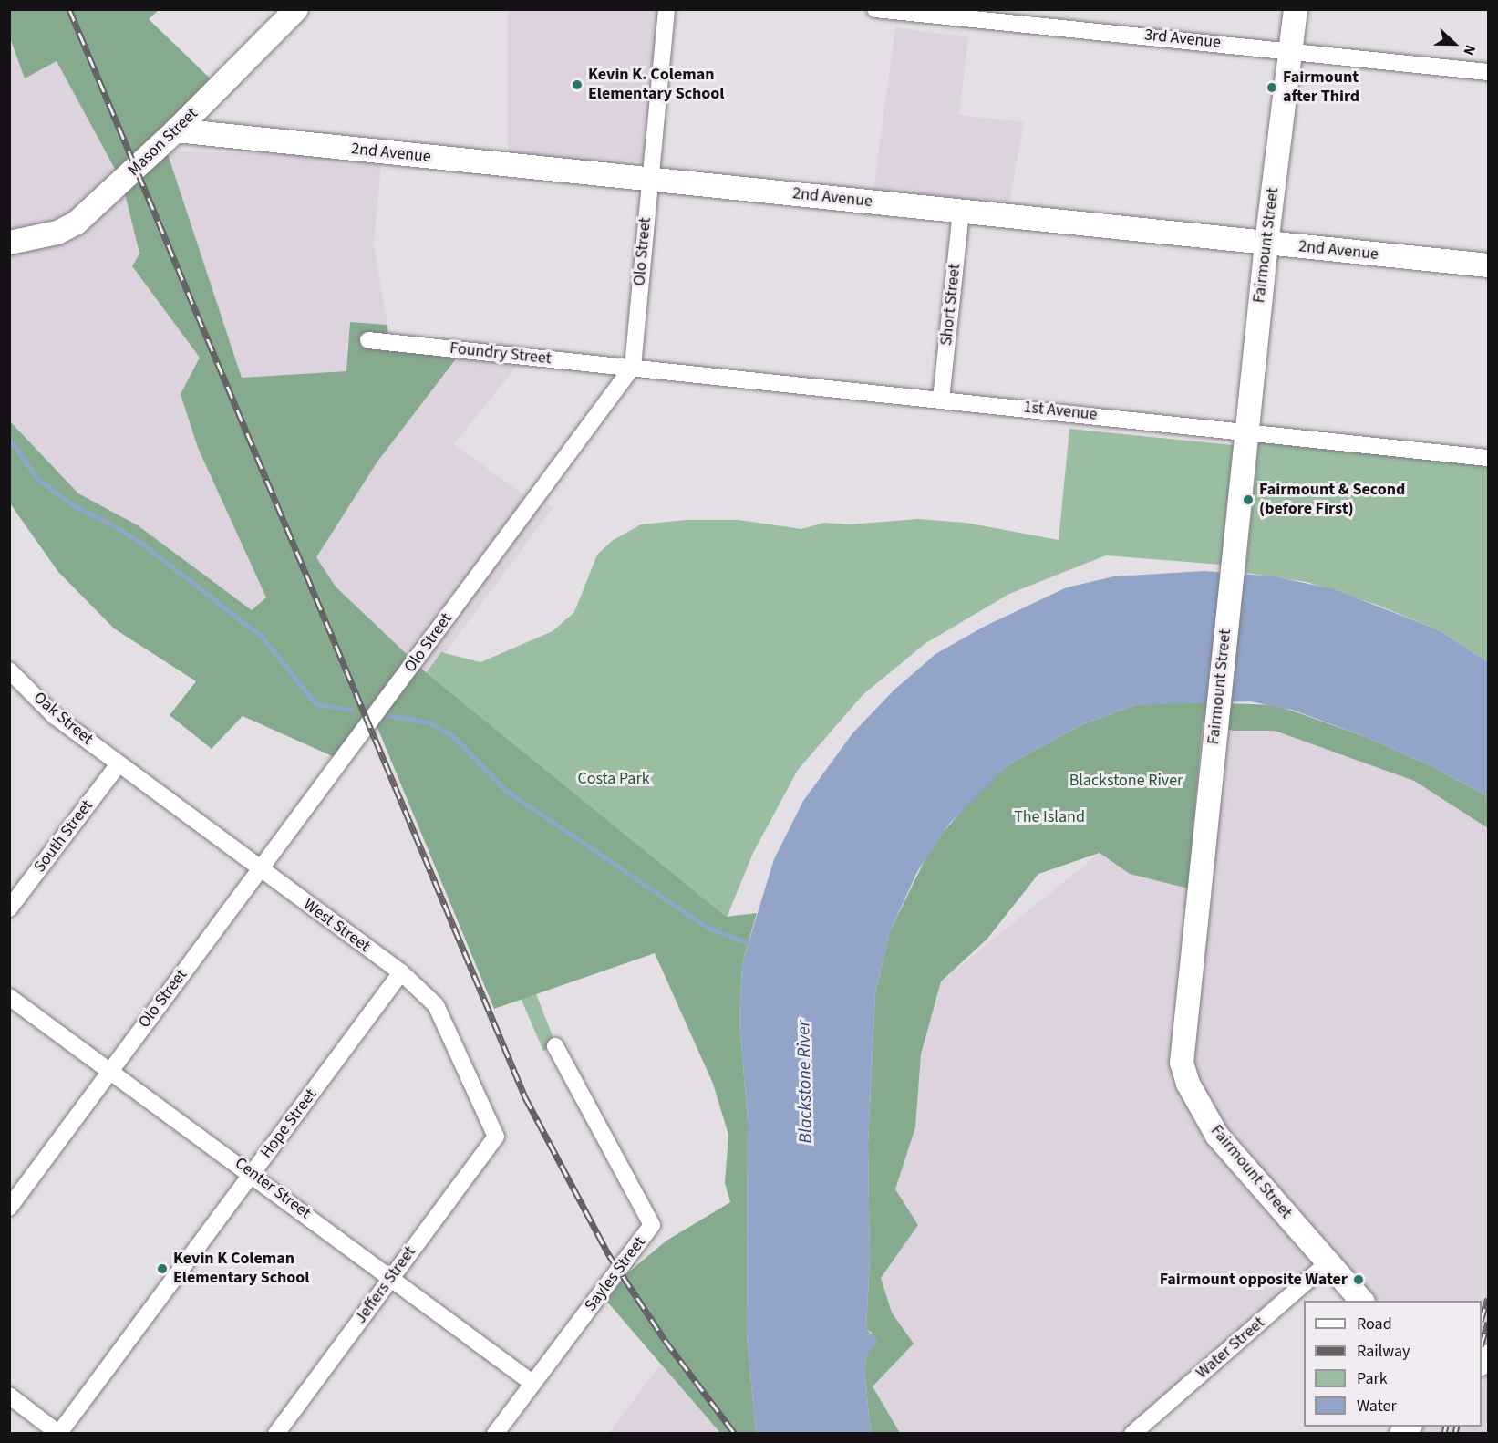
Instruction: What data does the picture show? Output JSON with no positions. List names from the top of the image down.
{
  "streets": {
    "street": [
      "3rd Avenue",
      "Mason Street",
      "2nd Avenue",
      "Fairmount Street",
      "Olo Street",
      "Short Street",
      "Foundry Street",
      "1st Avenue",
      "Oak Street",
      "South Street",
      "West Street",
      "Hope Street",
      "Center Street",
      "Sayles Street",
      "Jeffers Street",
      "Water Street"
    ]
  },
  "crossings": [
    ["3rd Avenue", "Fairmount Street"],
    ["Mason Street", "2nd Avenue"],
    ["2nd Avenue", "Fairmount Street"],
    ["2nd Avenue", "Olo Street"],
    ["2nd Avenue", "Short Street"],
    ["Fairmount Street", "1st Avenue"],
    ["Fairmount Street", "Water Street"],
    ["Olo Street", "Foundry Street"],
    ["Olo Street", "1st Avenue"],
    ["Olo Street", "West Street"],
    ["Olo Street", "Center Street"],
    ["Short Street", "1st Avenue"],
    ["Foundry Street", "1st Avenue"],
    ["Oak Street", "South Street"],
    ["Oak Street", "West Street"],
    ["South Street", "West Street"],
    ["West Street", "Hope Street"],
    ["West Street", "Jeffers Street"],
    ["Hope Street", "Center Street"],
    ["Center Street", "Sayles Street"],
    ["Center Street", "Jeffers Street"]
  ],
  "water": ["Blackstone River"],
  "parks": ["Costa Park", "Blackstone River", "The Island"],
  "places": [
    "Kevin K. Coleman Elementary School",
    "Fairmount after Third",
    "Fairmount & Second (before First)",
    "Kevin K Coleman Elementary School",
    "Fairmount opposite Water"
  ],
  "legend": [
    "Road",
    "Railway",
    "Park",
    "Water"
  ],
  "north": "right"
}
